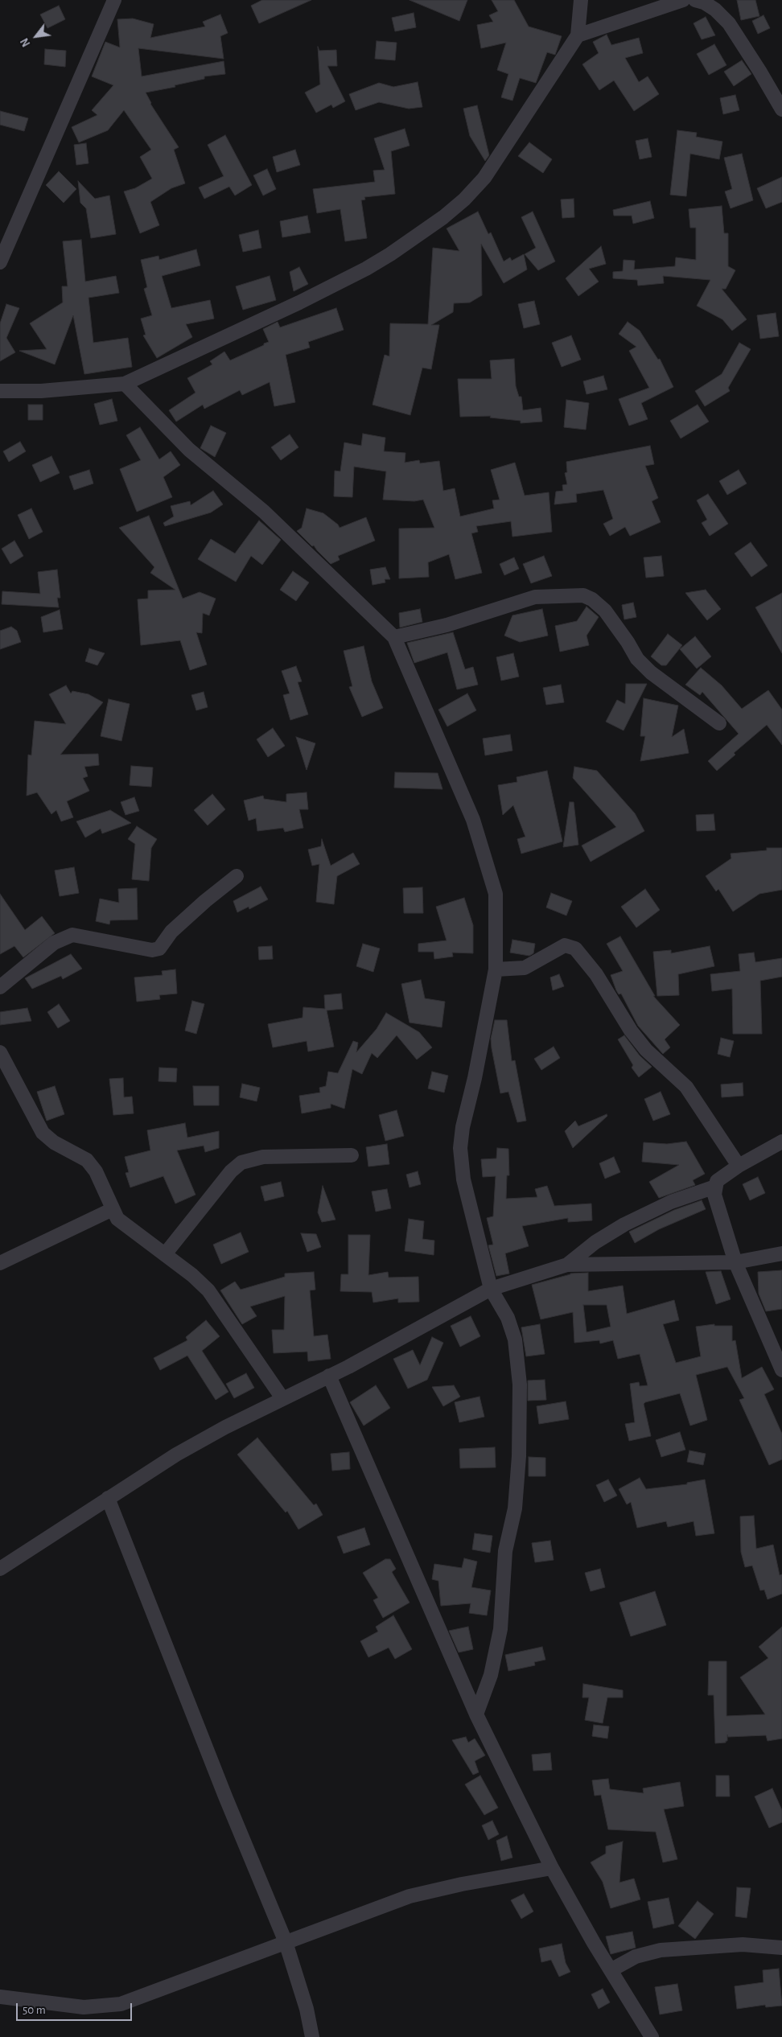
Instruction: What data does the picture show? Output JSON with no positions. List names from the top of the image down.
{
  "scale_bar": "50 m",
  "north": "bottom left"
}
